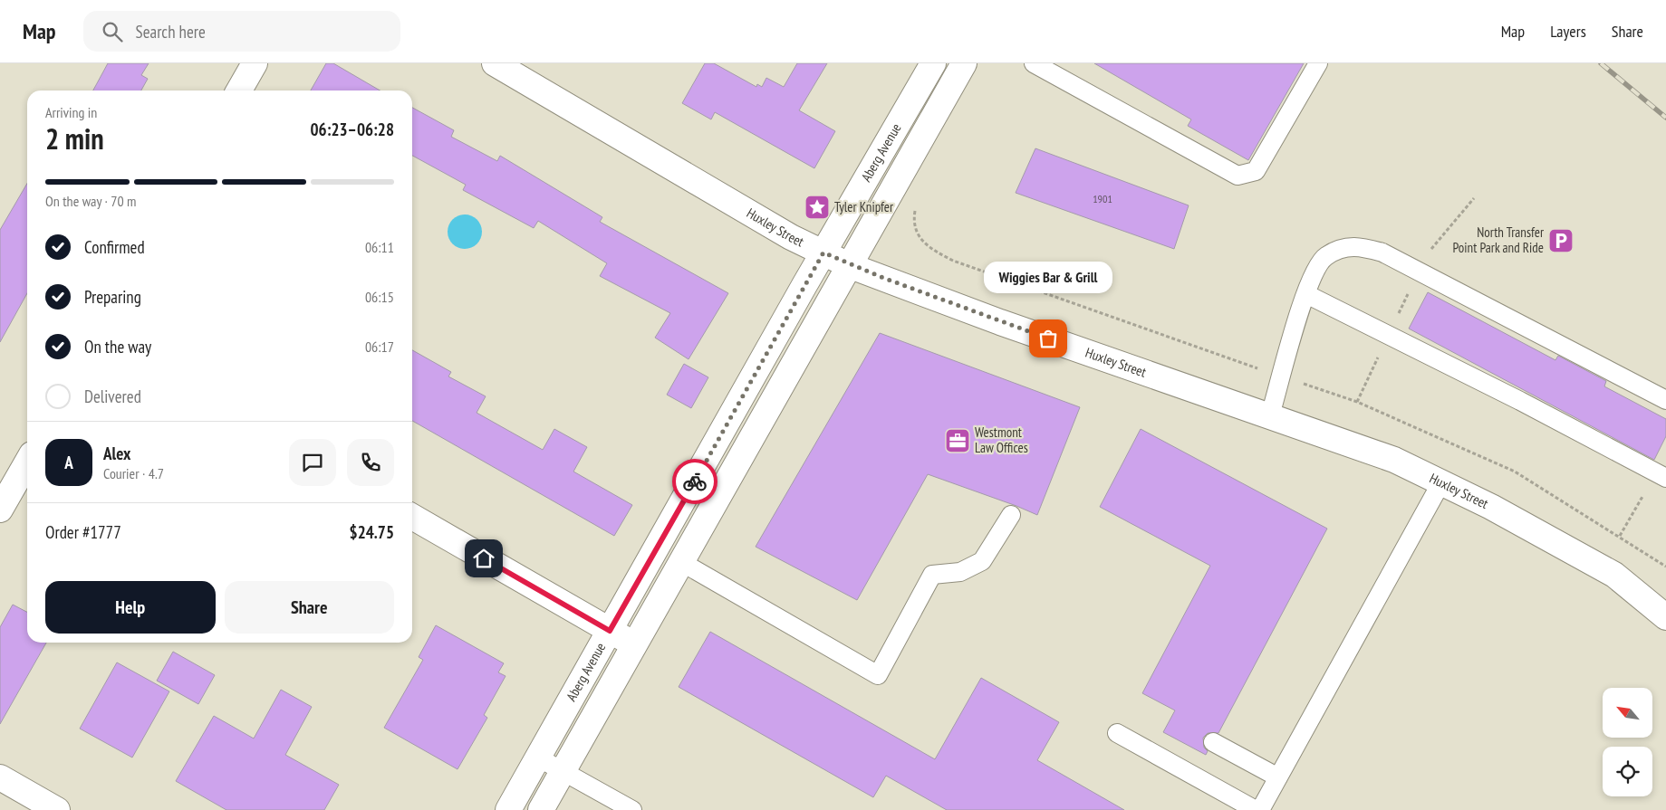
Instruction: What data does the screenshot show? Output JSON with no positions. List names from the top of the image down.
{
  "streets": {
    "street": ["Aberg Avenue", "Huxley Street"]
  },
  "crossings": [
    ["Aberg Avenue", "Huxley Street"]
  ],
  "places": {
    "place": ["Tyler Knipfer"],
    "parking": ["North Transfer Point Park and Ride"],
    "other": ["Wiggies Bar & Grill"],
    "office": ["Westmont Law Offices"]
  },
  "house_numbers": ["1901"],
  "north": "top left",
  "page": {
    "header": "Map",
    "search": "Search here",
    "nav": ["Map", "Layers", "Share"],
    "heading": ["2 min", "Arriving in", "06:23–06:28"],
    "panel": [
      "Alex",
      "Courier · 4.7",
      "Order #1777",
      "$24.75"
    ],
    "bar": "On the way · 70 m",
    "list": [
      ["Confirmed", "06:11"],
      ["Preparing", "06:15"],
      ["On the way", "06:17"],
      "Delivered"
    ],
    "bubble": "Wiggies Bar & Grill",
    "round": "A",
    "buttons": ["Help", "Share"]
  }
}
